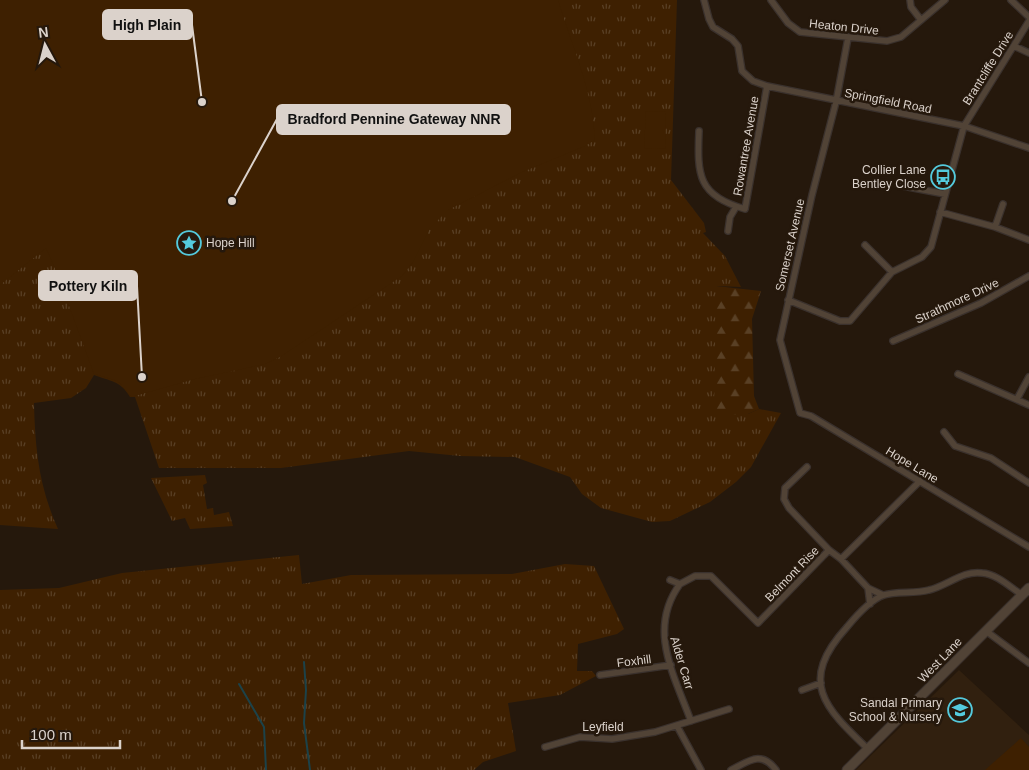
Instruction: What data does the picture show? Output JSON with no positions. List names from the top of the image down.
{
  "streets": {
    "street": [
      "Heaton Drive",
      "Brantcliffe Drive",
      "Springfield Road",
      "Rowantree Avenue",
      "Somerset Avenue",
      "Strathmore Drive",
      "Hope Lane",
      "Belmont Rise",
      "West Lane",
      "Foxhill",
      "Alder Carr",
      "Leyfield"
    ]
  },
  "crossings": [
    ["Heaton Drive", "Somerset Avenue"],
    ["Brantcliffe Drive", "Springfield Road"],
    ["Springfield Road", "Rowantree Avenue"],
    ["Springfield Road", "Somerset Avenue"],
    ["Somerset Avenue", "Hope Lane"],
    ["Belmont Rise", "Alder Carr"],
    ["Foxhill", "Alder Carr"],
    ["Alder Carr", "Leyfield"]
  ],
  "places": {
    "other": ["High Plain", "Bradford Pennine Gateway NNR", "Pottery Kiln"],
    "bus stop": ["Collier Lane Bentley Close"],
    "place": ["Hope Hill"],
    "school or university": ["Sandal Primary School & Nursery"]
  },
  "scale_bar": "100 m",
  "north": "top"
}
